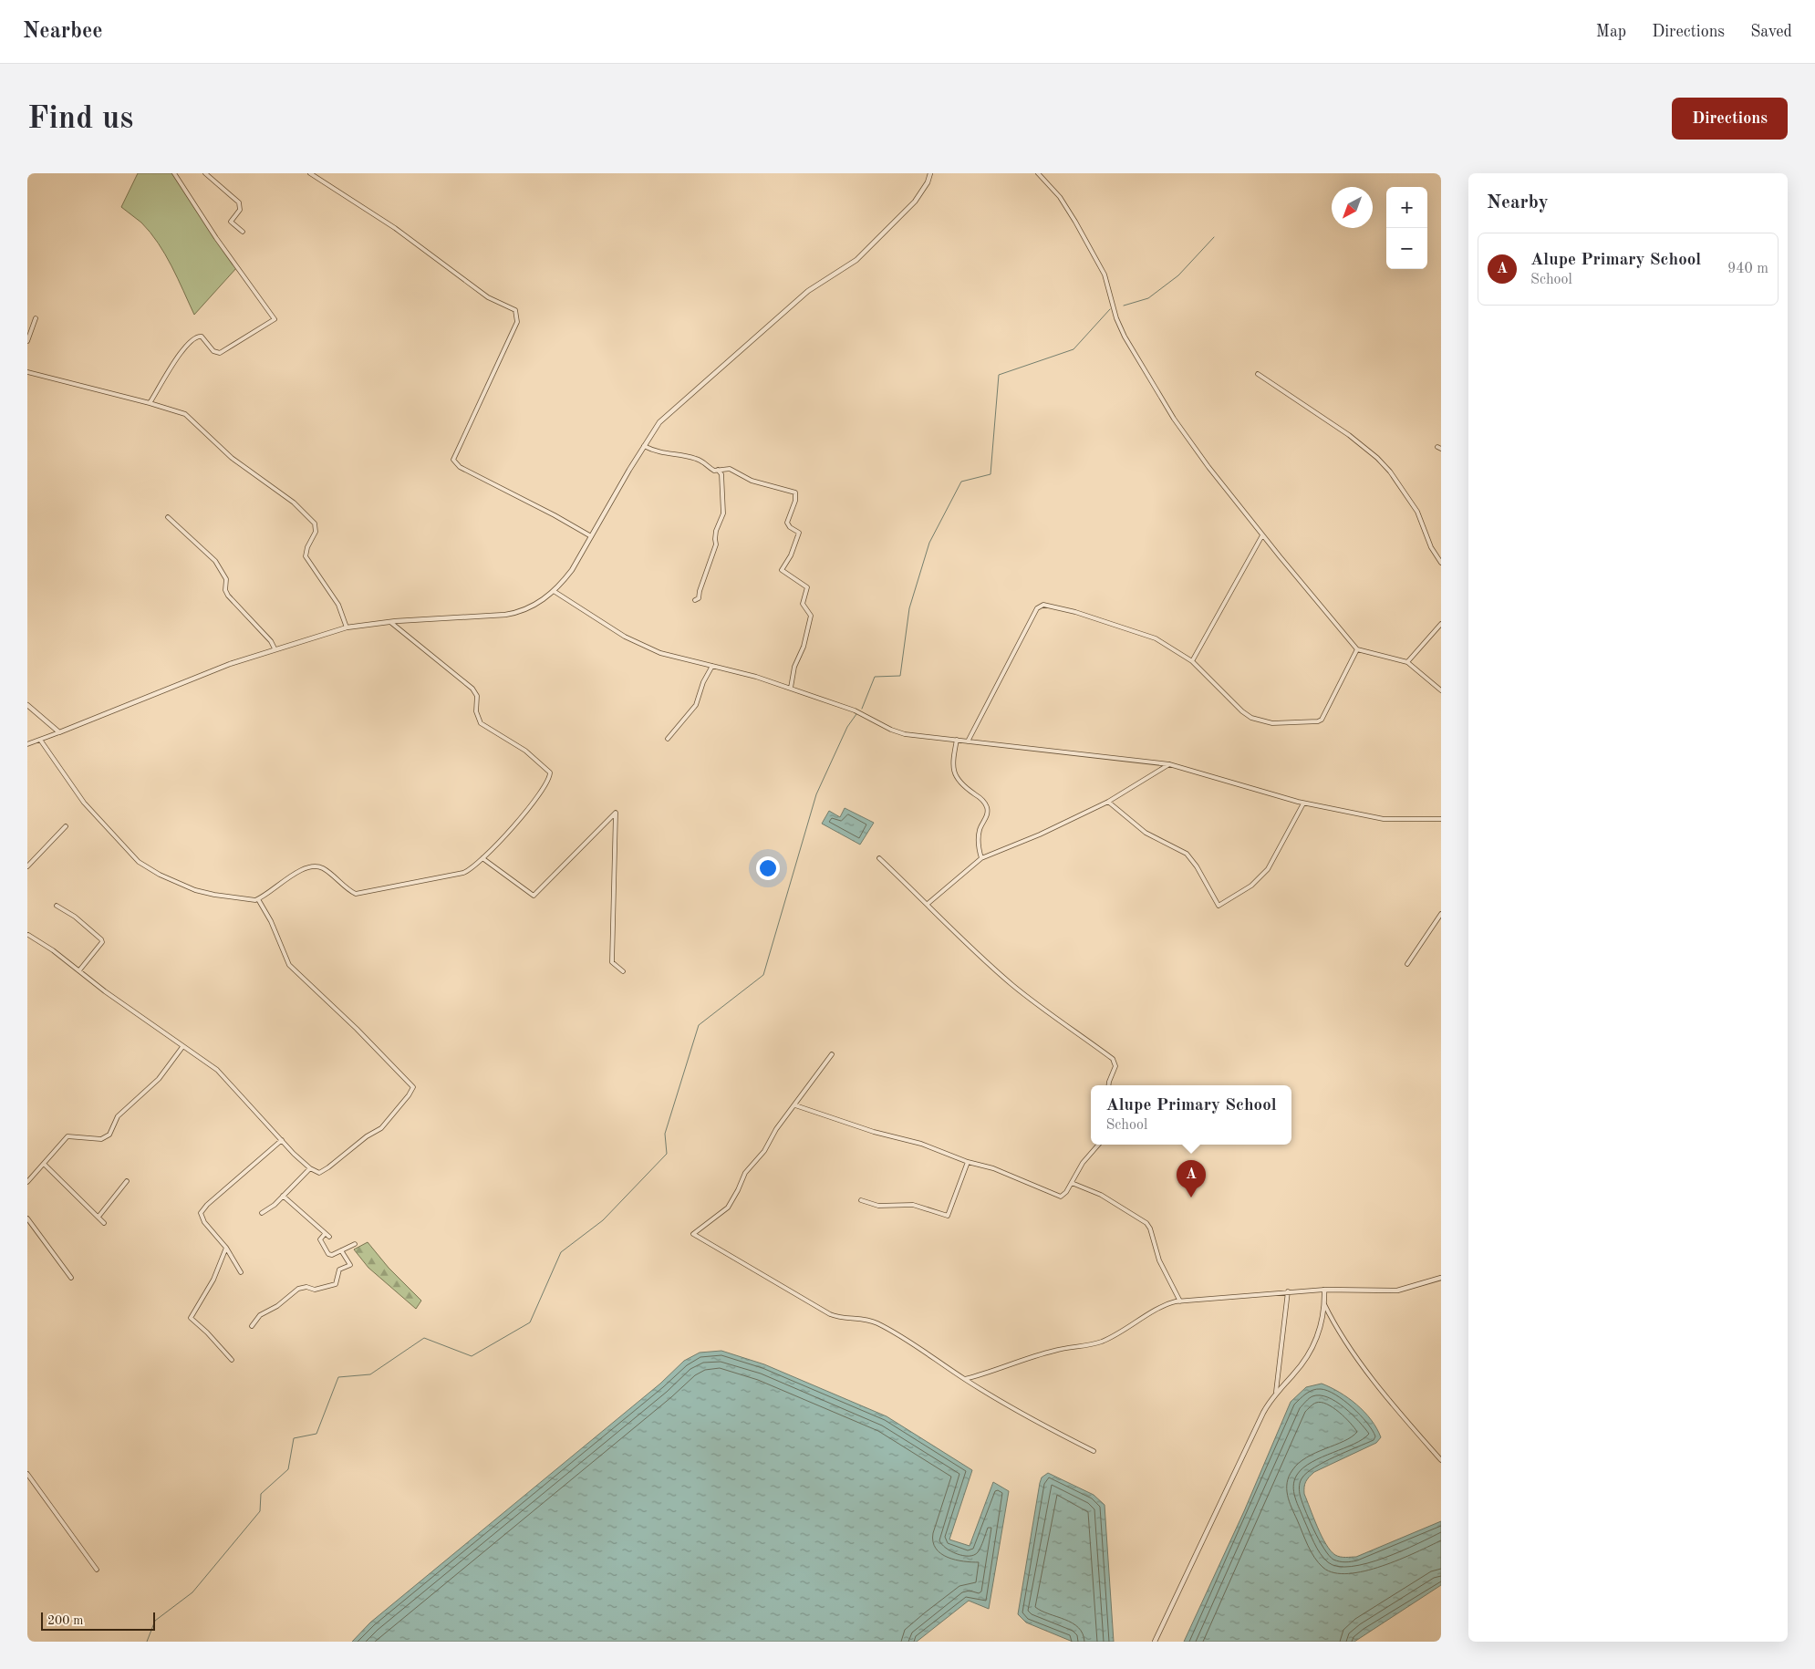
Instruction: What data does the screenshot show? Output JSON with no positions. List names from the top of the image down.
{
  "scale_bar": "200 m",
  "north": "bottom left",
  "page": {
    "header": "Nearbee",
    "nav": ["Map", "Directions", "Saved"],
    "buttons": "Directions",
    "title": "Find us",
    "heading": "Nearby",
    "map_buttons": ["+", "−"],
    "list": [
      {
        "mark": "A",
        "name": "Alupe Primary School",
        "note": "School",
        "value": "940 m"
      }
    ],
    "popup": ["Alupe Primary School", "School"],
    "pins": "A",
    "scale": "200 m"
  }
}
